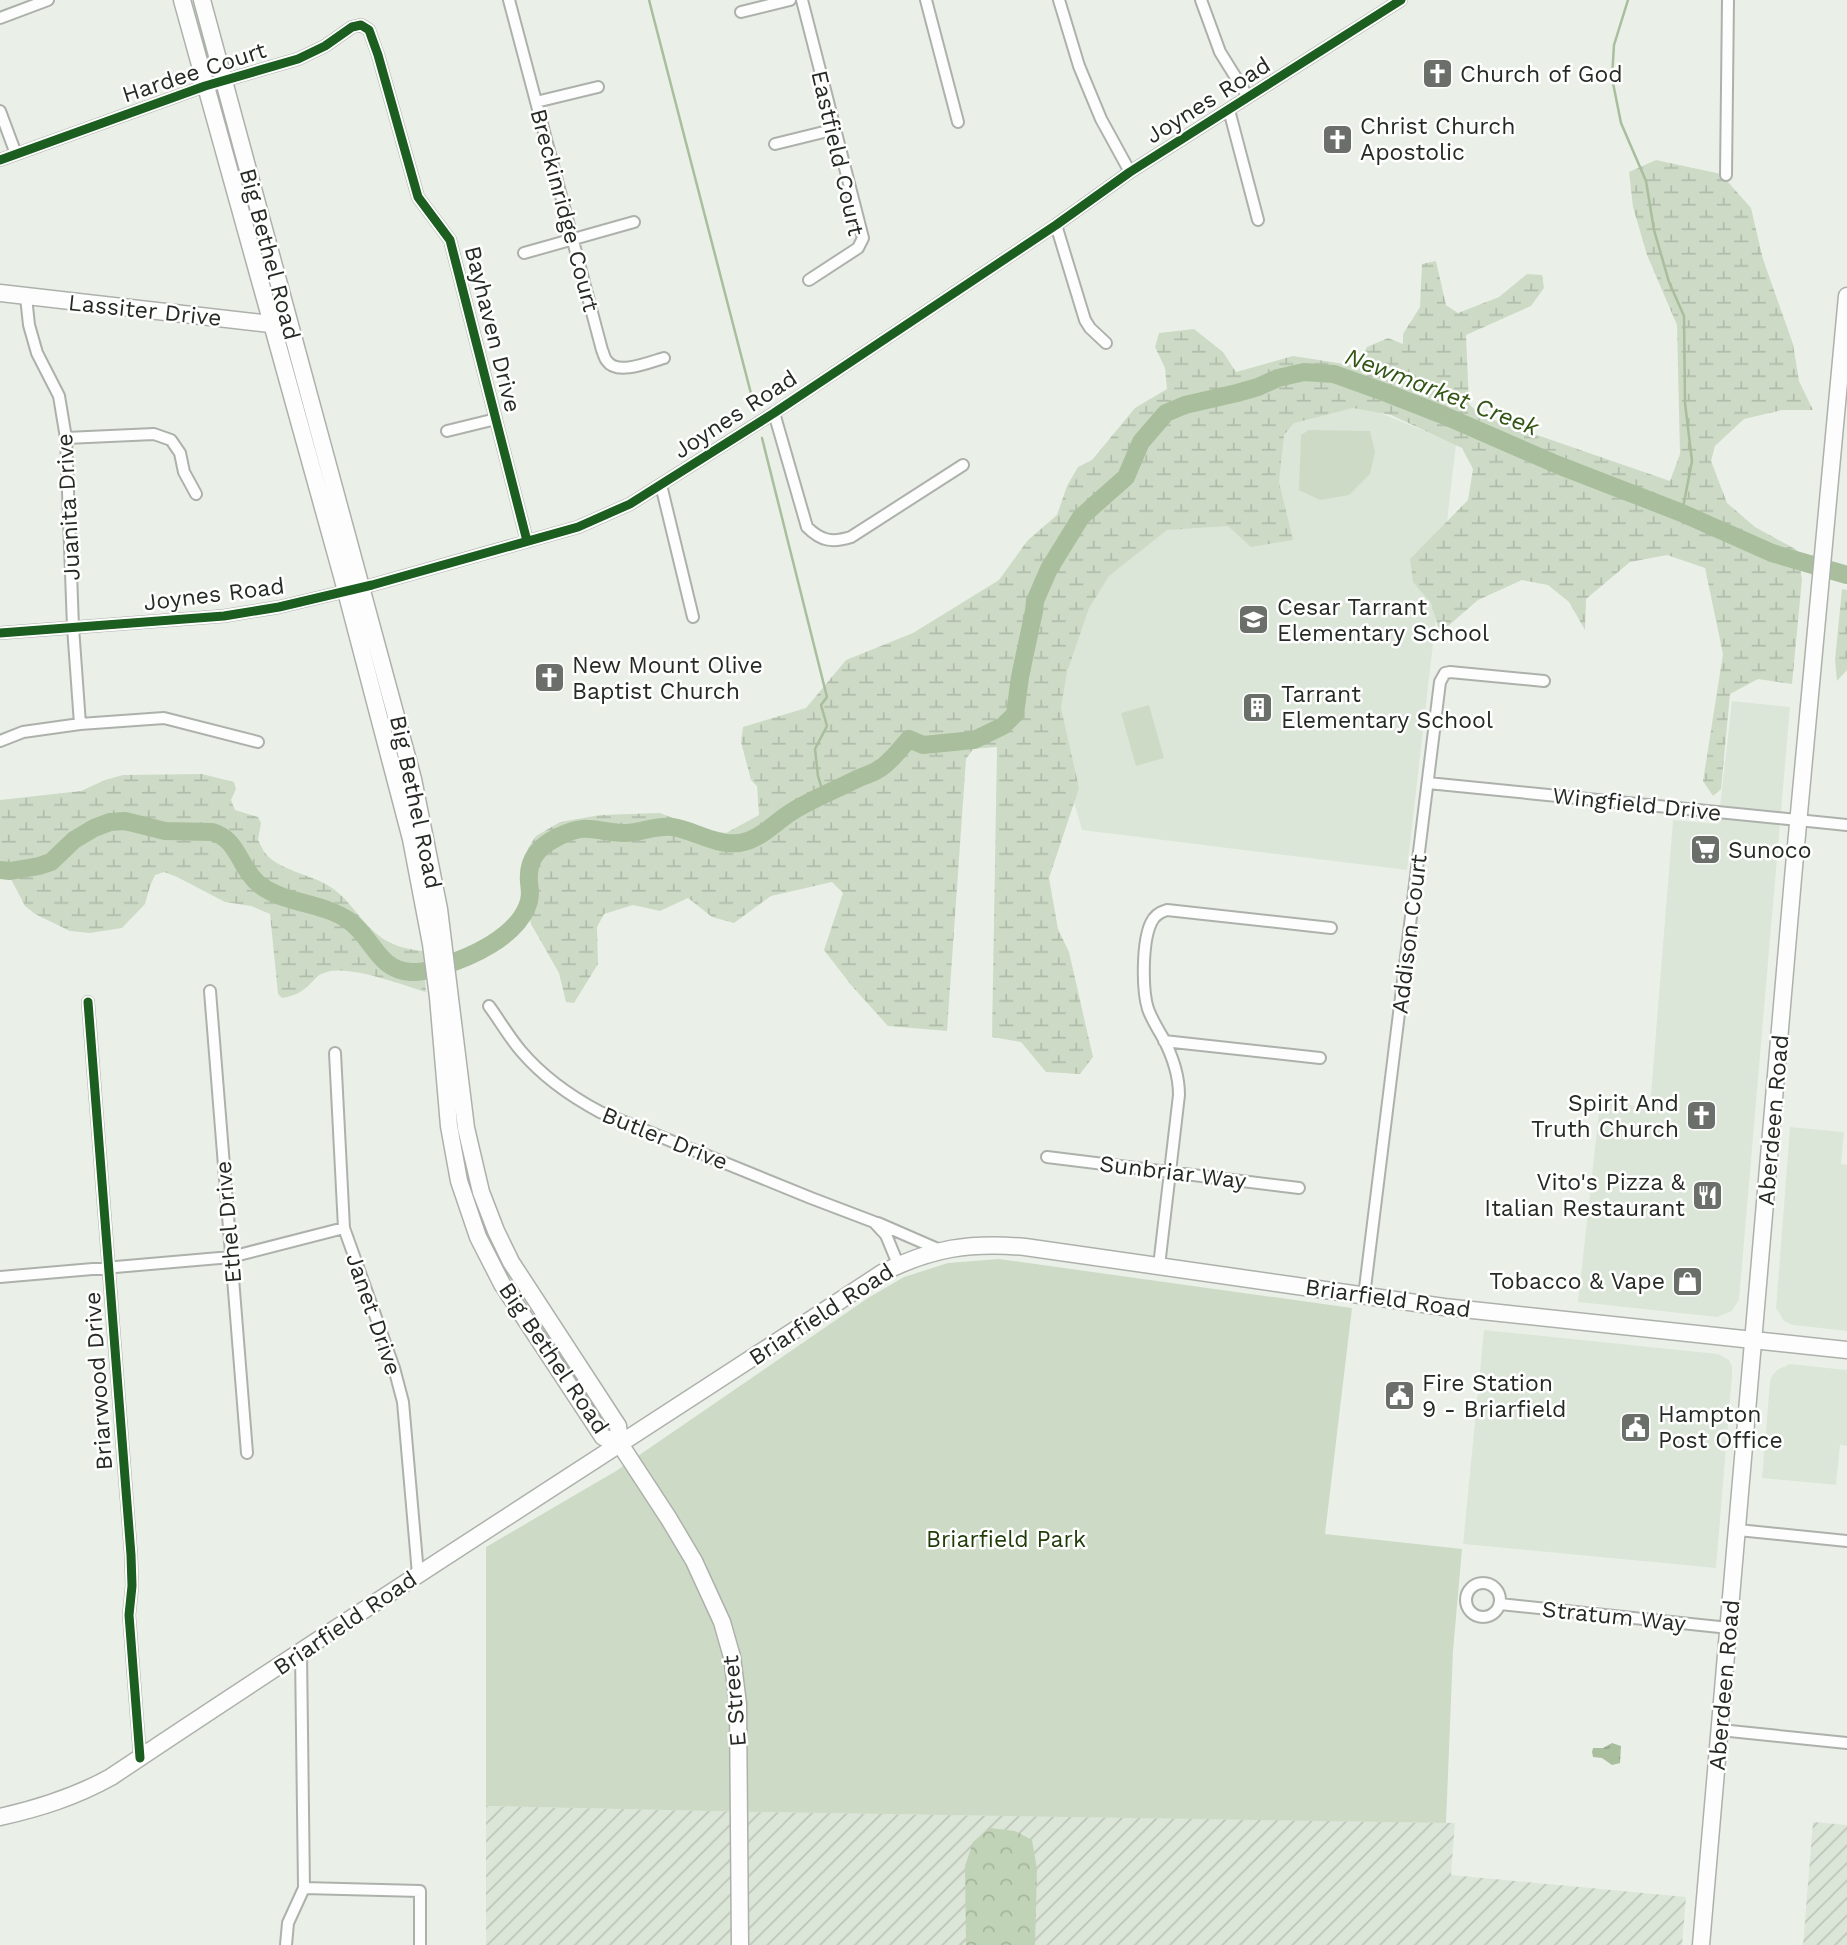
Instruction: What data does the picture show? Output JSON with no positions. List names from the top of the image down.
{
  "streets": {
    "main road": [
      "Big Bethel Road",
      "Lassiter Drive",
      "Aberdeen Road",
      "Briarfield Road",
      "E Street"
    ],
    "street": [
      "Hardee Court",
      "Joynes Road",
      "Eastfield Court",
      "Breckinridge Court",
      "Bayhaven Drive",
      "Juanita Drive",
      "Wingfield Drive",
      "Addison Court",
      "Butler Drive",
      "Sunbriar Way",
      "Ethel Drive",
      "Janet Drive",
      "Briarwood Drive",
      "Stratum Way"
    ]
  },
  "crossings": [
    ["Hardee Court", "Big Bethel Road"],
    ["Hardee Court", "Bayhaven Drive"],
    ["Joynes Road", "Big Bethel Road"],
    ["Joynes Road", "Bayhaven Drive"],
    ["Joynes Road", "Juanita Drive"],
    ["Big Bethel Road", "Lassiter Drive"],
    ["Big Bethel Road", "Briarfield Road"],
    ["Big Bethel Road", "E Street"],
    ["Lassiter Drive", "Juanita Drive"],
    ["Wingfield Drive", "Addison Court"],
    ["Wingfield Drive", "Aberdeen Road"],
    ["Addison Court", "Briarfield Road"],
    ["Aberdeen Road", "Briarfield Road"],
    ["Aberdeen Road", "Stratum Way"],
    ["Butler Drive", "Briarfield Road"],
    ["Briarfield Road", "Janet Drive"],
    ["Briarfield Road", "Briarwood Drive"],
    ["Briarfield Road", "E Street"]
  ],
  "water": ["Newmarket Creek"],
  "parks": ["Briarfield Park"],
  "places": {
    "church": [
      "Church of God",
      "Christ Church Apostolic",
      "New Mount Olive Baptist Church",
      "Spirit And Truth Church"
    ],
    "school or university": ["Cesar Tarrant Elementary School"],
    "building": ["Tarrant Elementary School"],
    "supermarket": ["Sunoco"],
    "restaurant": ["Vito's Pizza & Italian Restaurant"],
    "shop": ["Tobacco & Vape"],
    "public building": ["Fire Station 9 - Briarfield", "Hampton Post Office"]
  }
}
